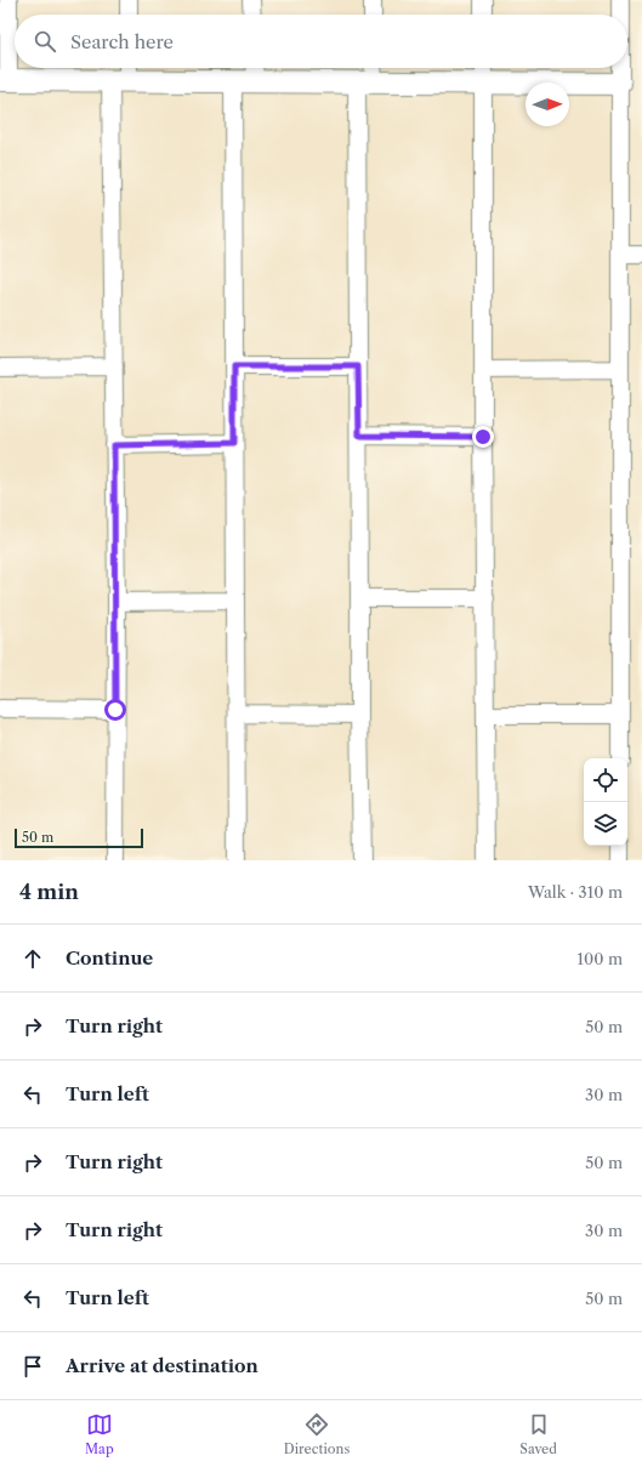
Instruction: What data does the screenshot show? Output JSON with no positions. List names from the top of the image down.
{
  "scale_bar": "50 m",
  "north": "right",
  "page": {
    "search": "Search here",
    "scale": "50 m",
    "heading": ["4 min", "Walk · 310 m"],
    "list": [
      ["Continue", "100 m"],
      ["Turn right", "50 m"],
      ["Turn left", "30 m"],
      ["Turn right", "50 m"],
      ["Turn right", "30 m"],
      ["Turn left", "50 m"],
      "Arrive at destination"
    ],
    "nav": ["Map", "Directions", "Saved"]
  }
}
